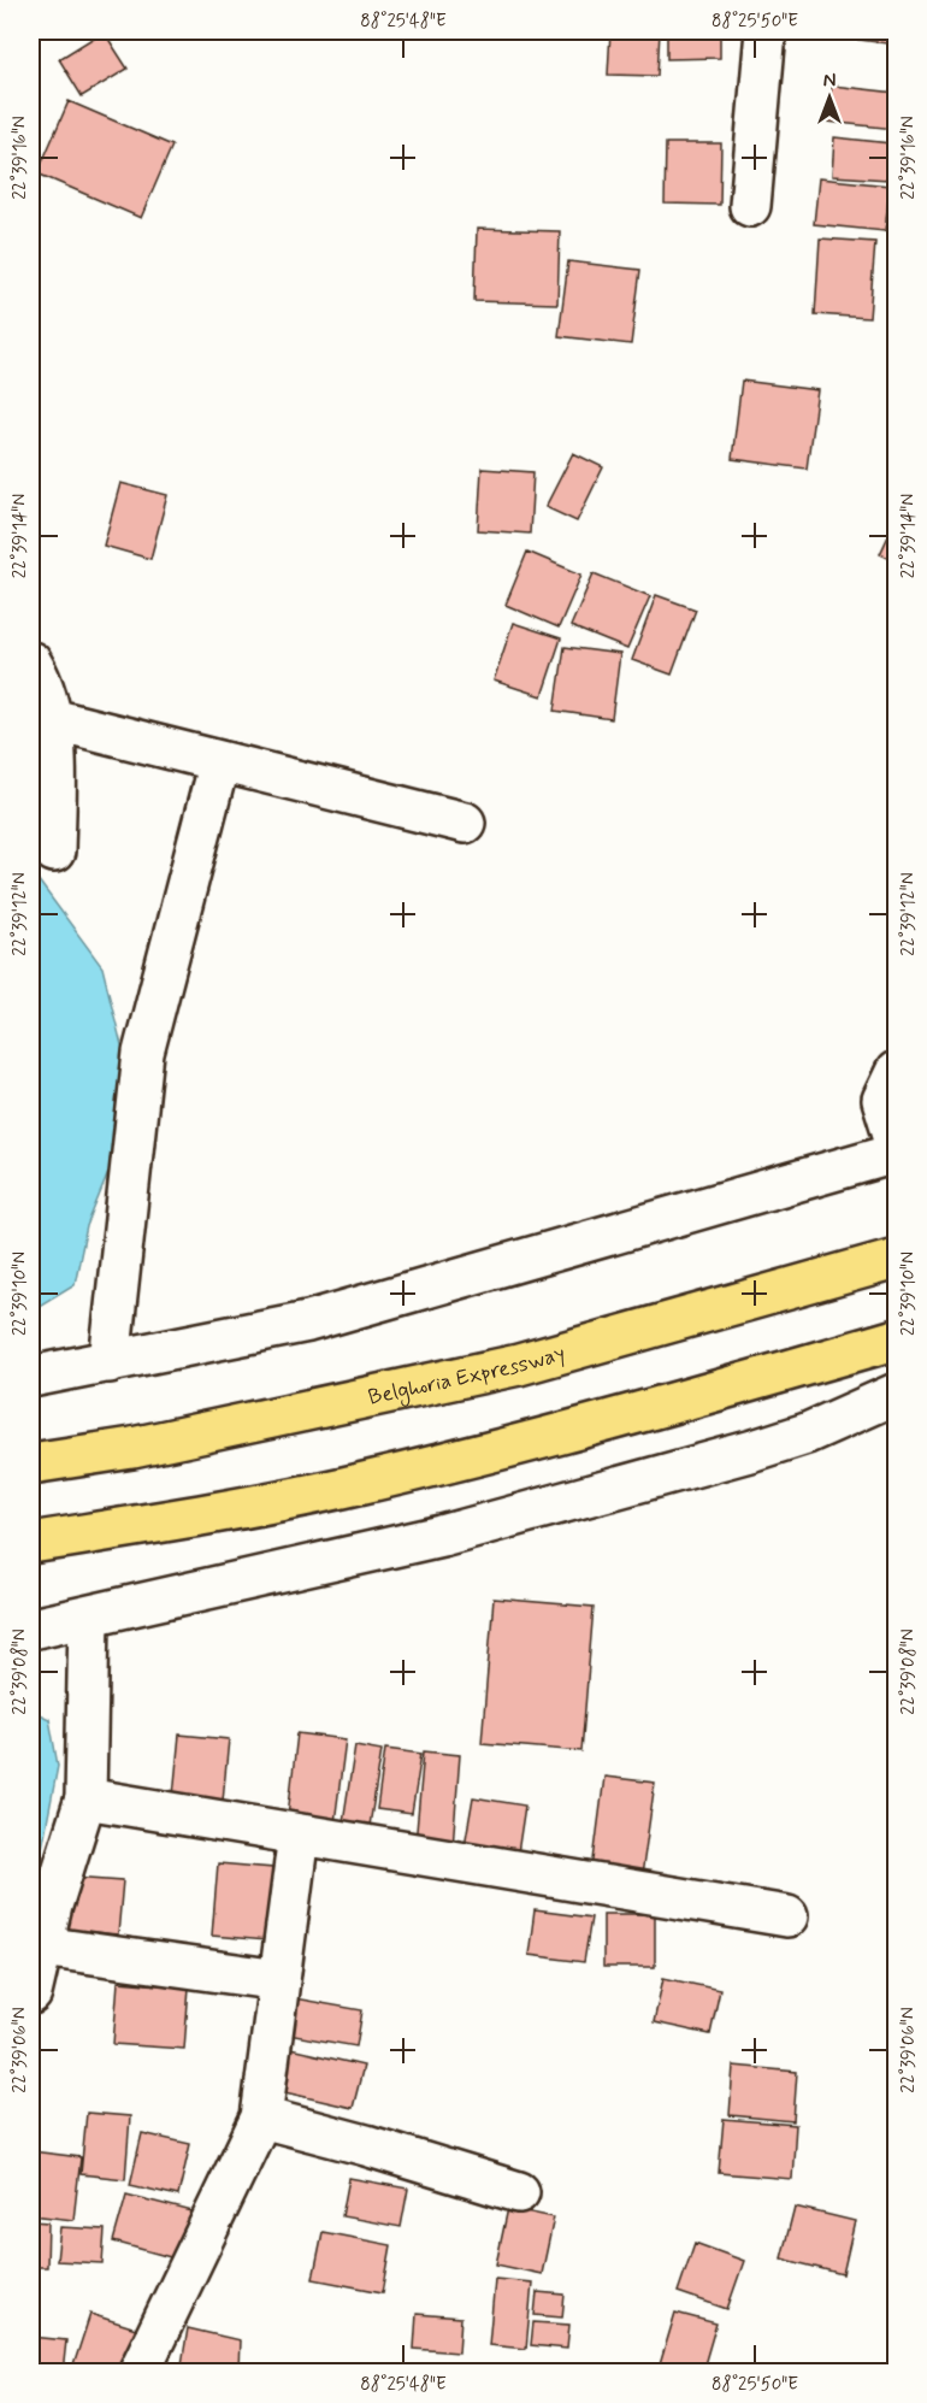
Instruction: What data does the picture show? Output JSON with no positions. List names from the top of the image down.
{
  "streets": {
    "highway": ["Belghoria Expressway"]
  },
  "north": "top",
  "coordinates": [
    "88°25'48\"E",
    "88°25'50\"E",
    "22°39'16\"N",
    "22°39'14\"N",
    "22°39'12\"N",
    "22°39'10\"N",
    "22°39'08\"N",
    "22°39'06\"N"
  ]
}
